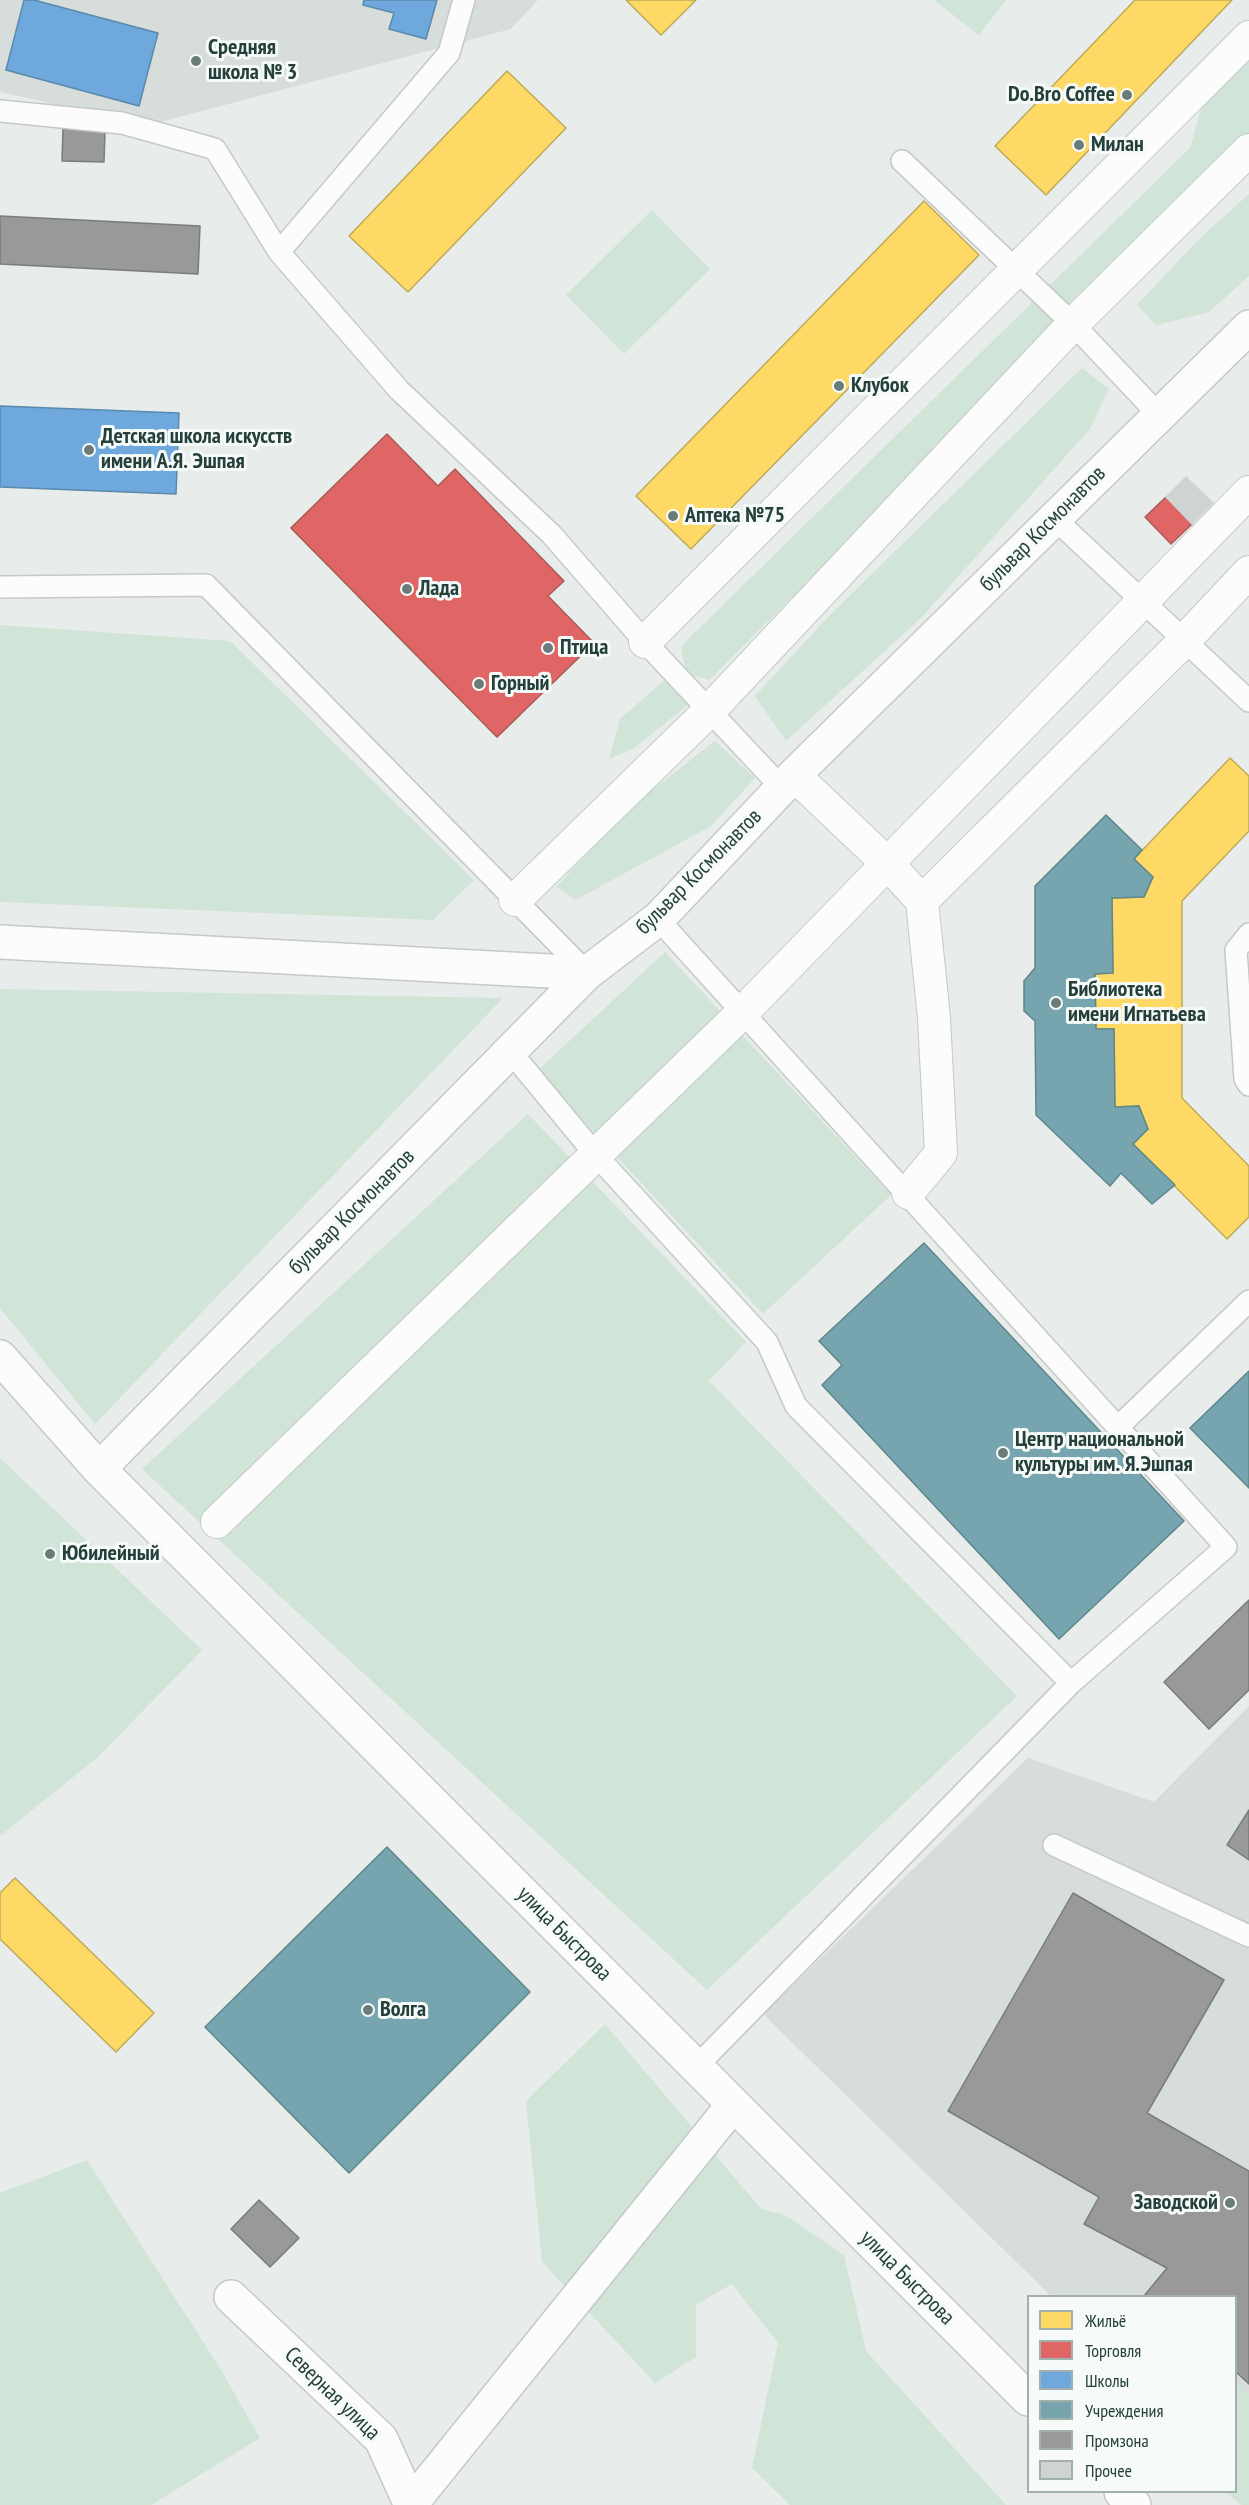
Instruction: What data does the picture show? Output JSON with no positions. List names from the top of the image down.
{
  "streets": {
    "street": ["бульвар Космонавтов", "улица Быстрова", "Северная улица"]
  },
  "crossings": [
    ["бульвар Космонавтов", "улица Быстрова"]
  ],
  "places": [
    "Средняя школа № 3",
    "Do.Bro Coffee",
    "Милан",
    "Клубок",
    "Детская школа искусств имени А.Я. Эшпая",
    "Аптека №75",
    "Лада",
    "Птица",
    "Горный",
    "Библиотека имени Игнатьева",
    "Центр национальной культуры им. Я.Эшпая",
    "Юбилейный",
    "Волга",
    "Заводской"
  ],
  "legend": [
    "Жильё",
    "Торговля",
    "Школы",
    "Учреждения",
    "Промзона",
    "Прочее"
  ]
}
